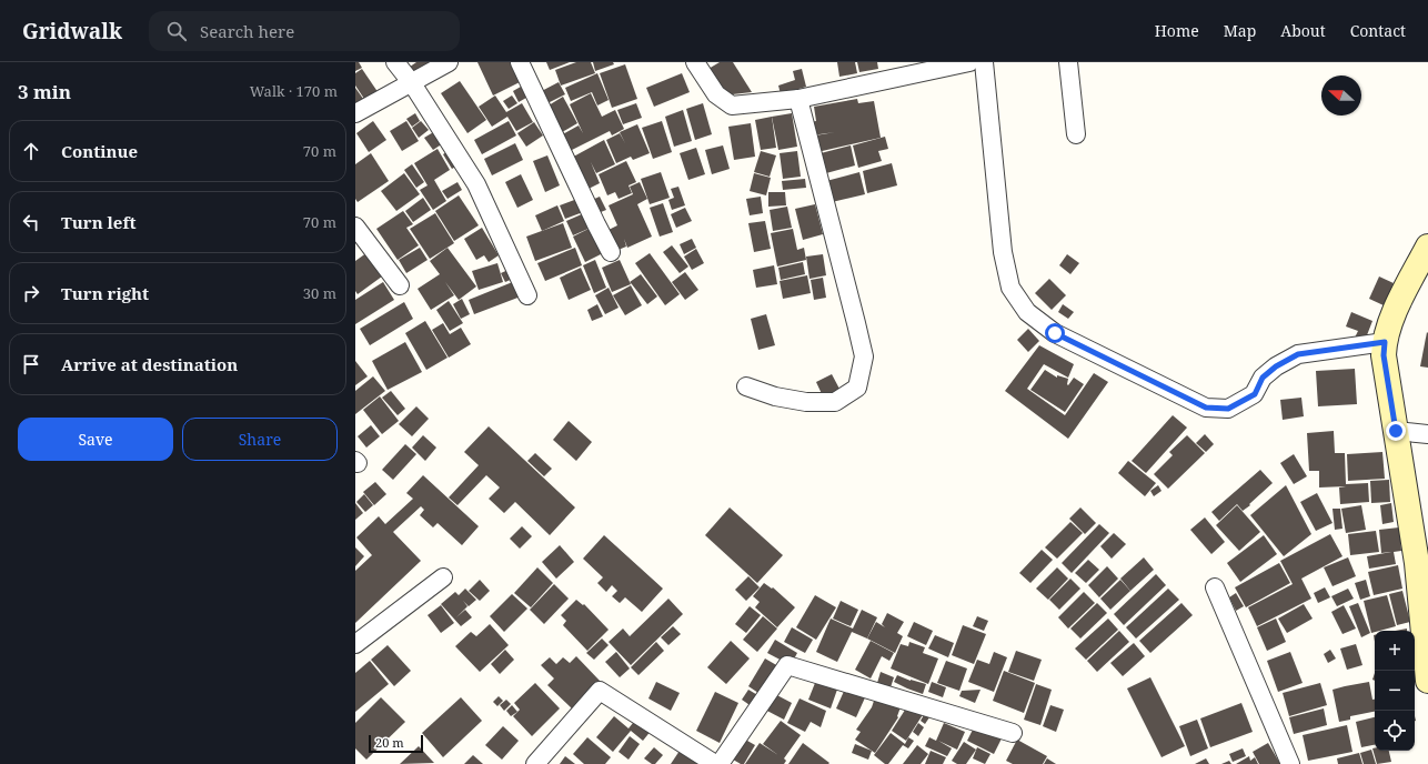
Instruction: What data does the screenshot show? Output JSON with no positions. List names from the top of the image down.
{
  "scale_bar": "20 m",
  "north": "left",
  "page": {
    "header": "Gridwalk",
    "search": "Search here",
    "nav": [
      "Home",
      "Map",
      "About",
      "Contact"
    ],
    "heading": ["3 min", "Walk · 170 m"],
    "list": [
      ["Continue", "70 m"],
      ["Turn left", "70 m"],
      ["Turn right", "30 m"],
      "Arrive at destination"
    ],
    "buttons": ["Save", "Share"],
    "map_buttons": ["+", "−"],
    "scale": "20 m"
  }
}
